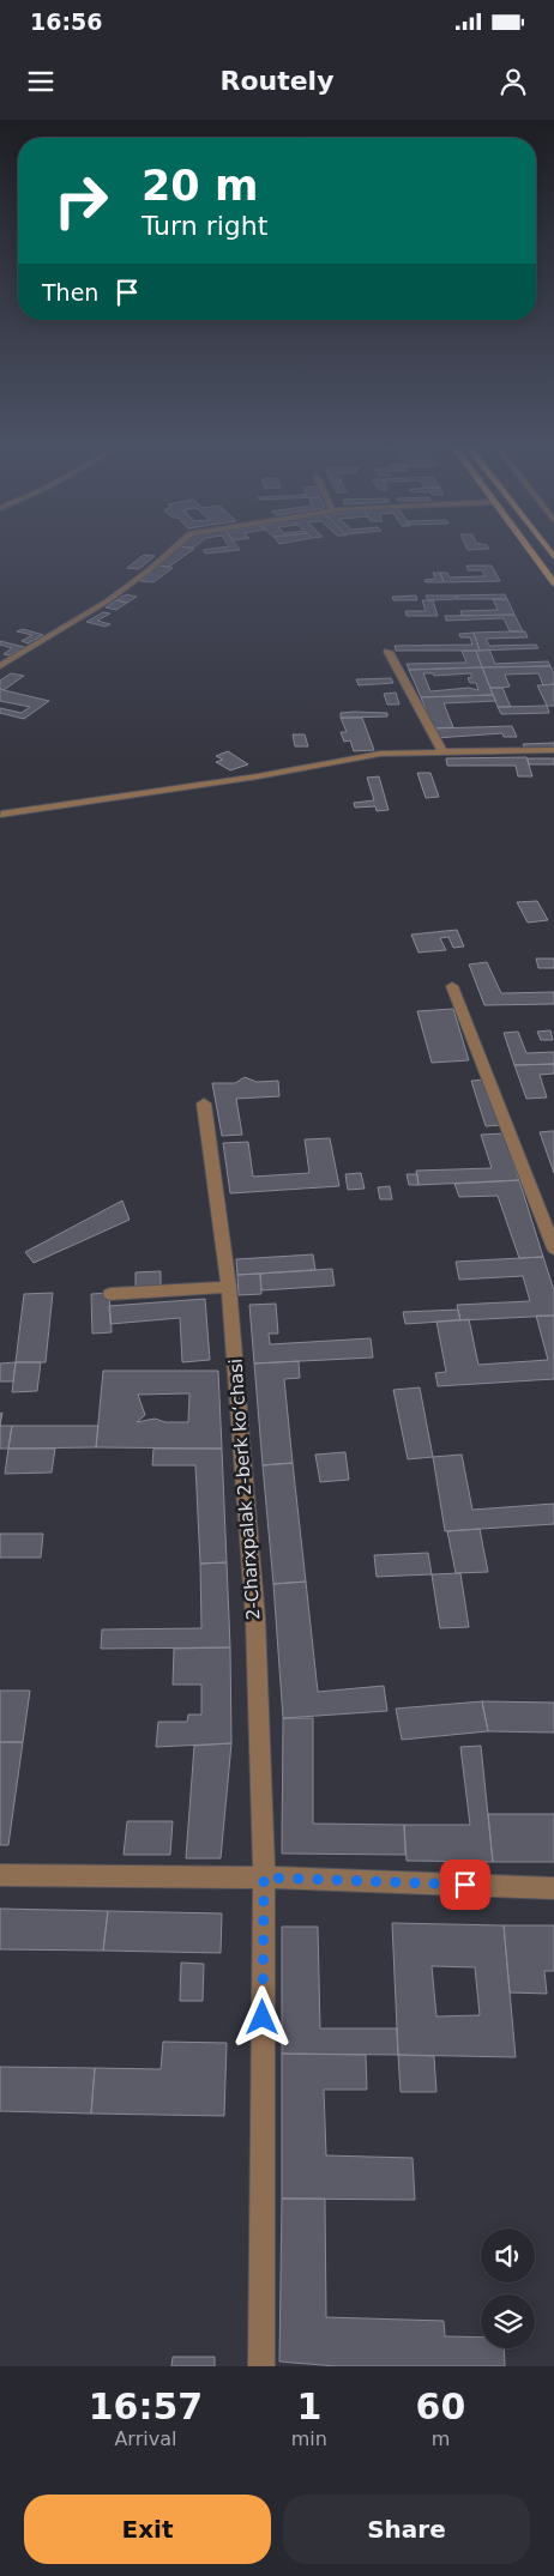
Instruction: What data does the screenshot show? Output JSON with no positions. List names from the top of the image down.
{
  "streets": {
    "street": ["2-Charxpalak 2-berk koʻchasi"]
  },
  "page": {
    "status": "16:56",
    "header": "Routely",
    "turn": ["20 m", "Turn right"],
    "then": "Then",
    "eta": [
      "16:57",
      "Arrival",
      "1",
      "min",
      "60",
      "m"
    ],
    "buttons": ["Exit", "Share"]
  }
}
